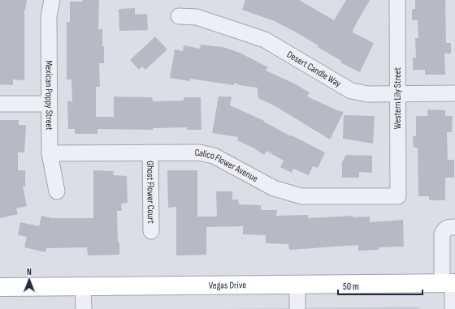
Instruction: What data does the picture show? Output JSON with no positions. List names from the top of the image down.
{
  "streets": {
    "main road": ["Vegas Drive"],
    "street": [
      "Desert Candle Way",
      "Mexican Poppy Street",
      "Western Lily Street",
      "Calico Flower Avenue",
      "Ghost Flower Court"
    ]
  },
  "crossings": [
    ["Desert Candle Way", "Western Lily Street"],
    ["Mexican Poppy Street", "Calico Flower Avenue"],
    ["Western Lily Street", "Calico Flower Avenue"],
    ["Calico Flower Avenue", "Ghost Flower Court"]
  ],
  "scale_bar": "50 m",
  "north": "top"
}
